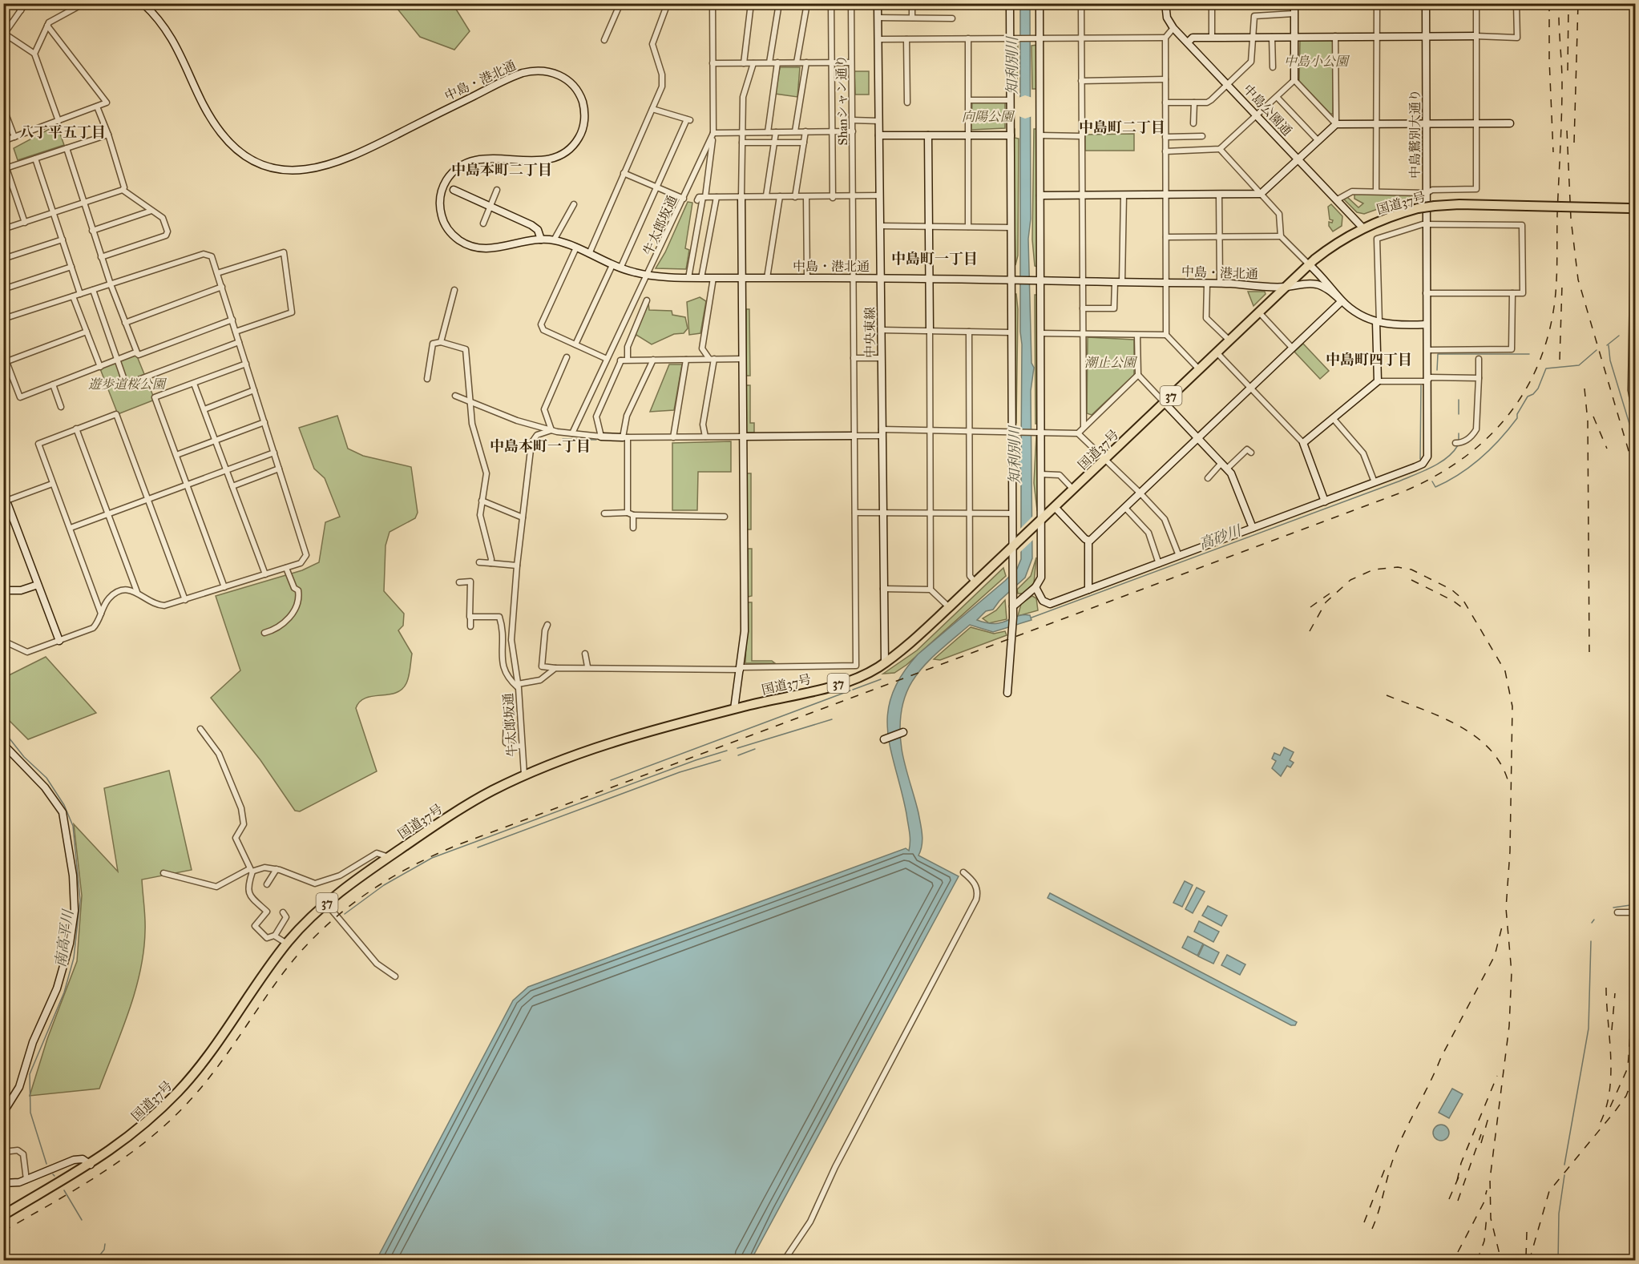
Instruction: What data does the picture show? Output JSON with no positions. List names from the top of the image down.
{
  "streets": {
    "highway": ["国道37号", "37"],
    "street": [
      "中島・港北通",
      "Shanシャン通り",
      "中島公園通",
      "中島鷲別大通り",
      "牛太郎坂通",
      "中央東線"
    ]
  },
  "crossings": [
    ["中島・港北通", "Shanシャン通り"],
    ["中島・港北通", "国道37号"],
    ["中島・港北通", "牛太郎坂通"],
    ["中島・港北通", "中央東線"],
    ["中島公園通", "国道37号"],
    ["国道37号", "牛太郎坂通"],
    ["国道37号", "中央東線"]
  ],
  "districts": [
    "中島町二丁目",
    "八丁平五丁目",
    "中島本町二丁目",
    "中島町一丁目",
    "中島町四丁目",
    "中島本町一丁目"
  ],
  "water": ["知利別川", "高砂川", "南高平川"],
  "parks": [
    "中島小公園",
    "向陽公園",
    "潮止公園",
    "遊歩道桜公園"
  ]
}
